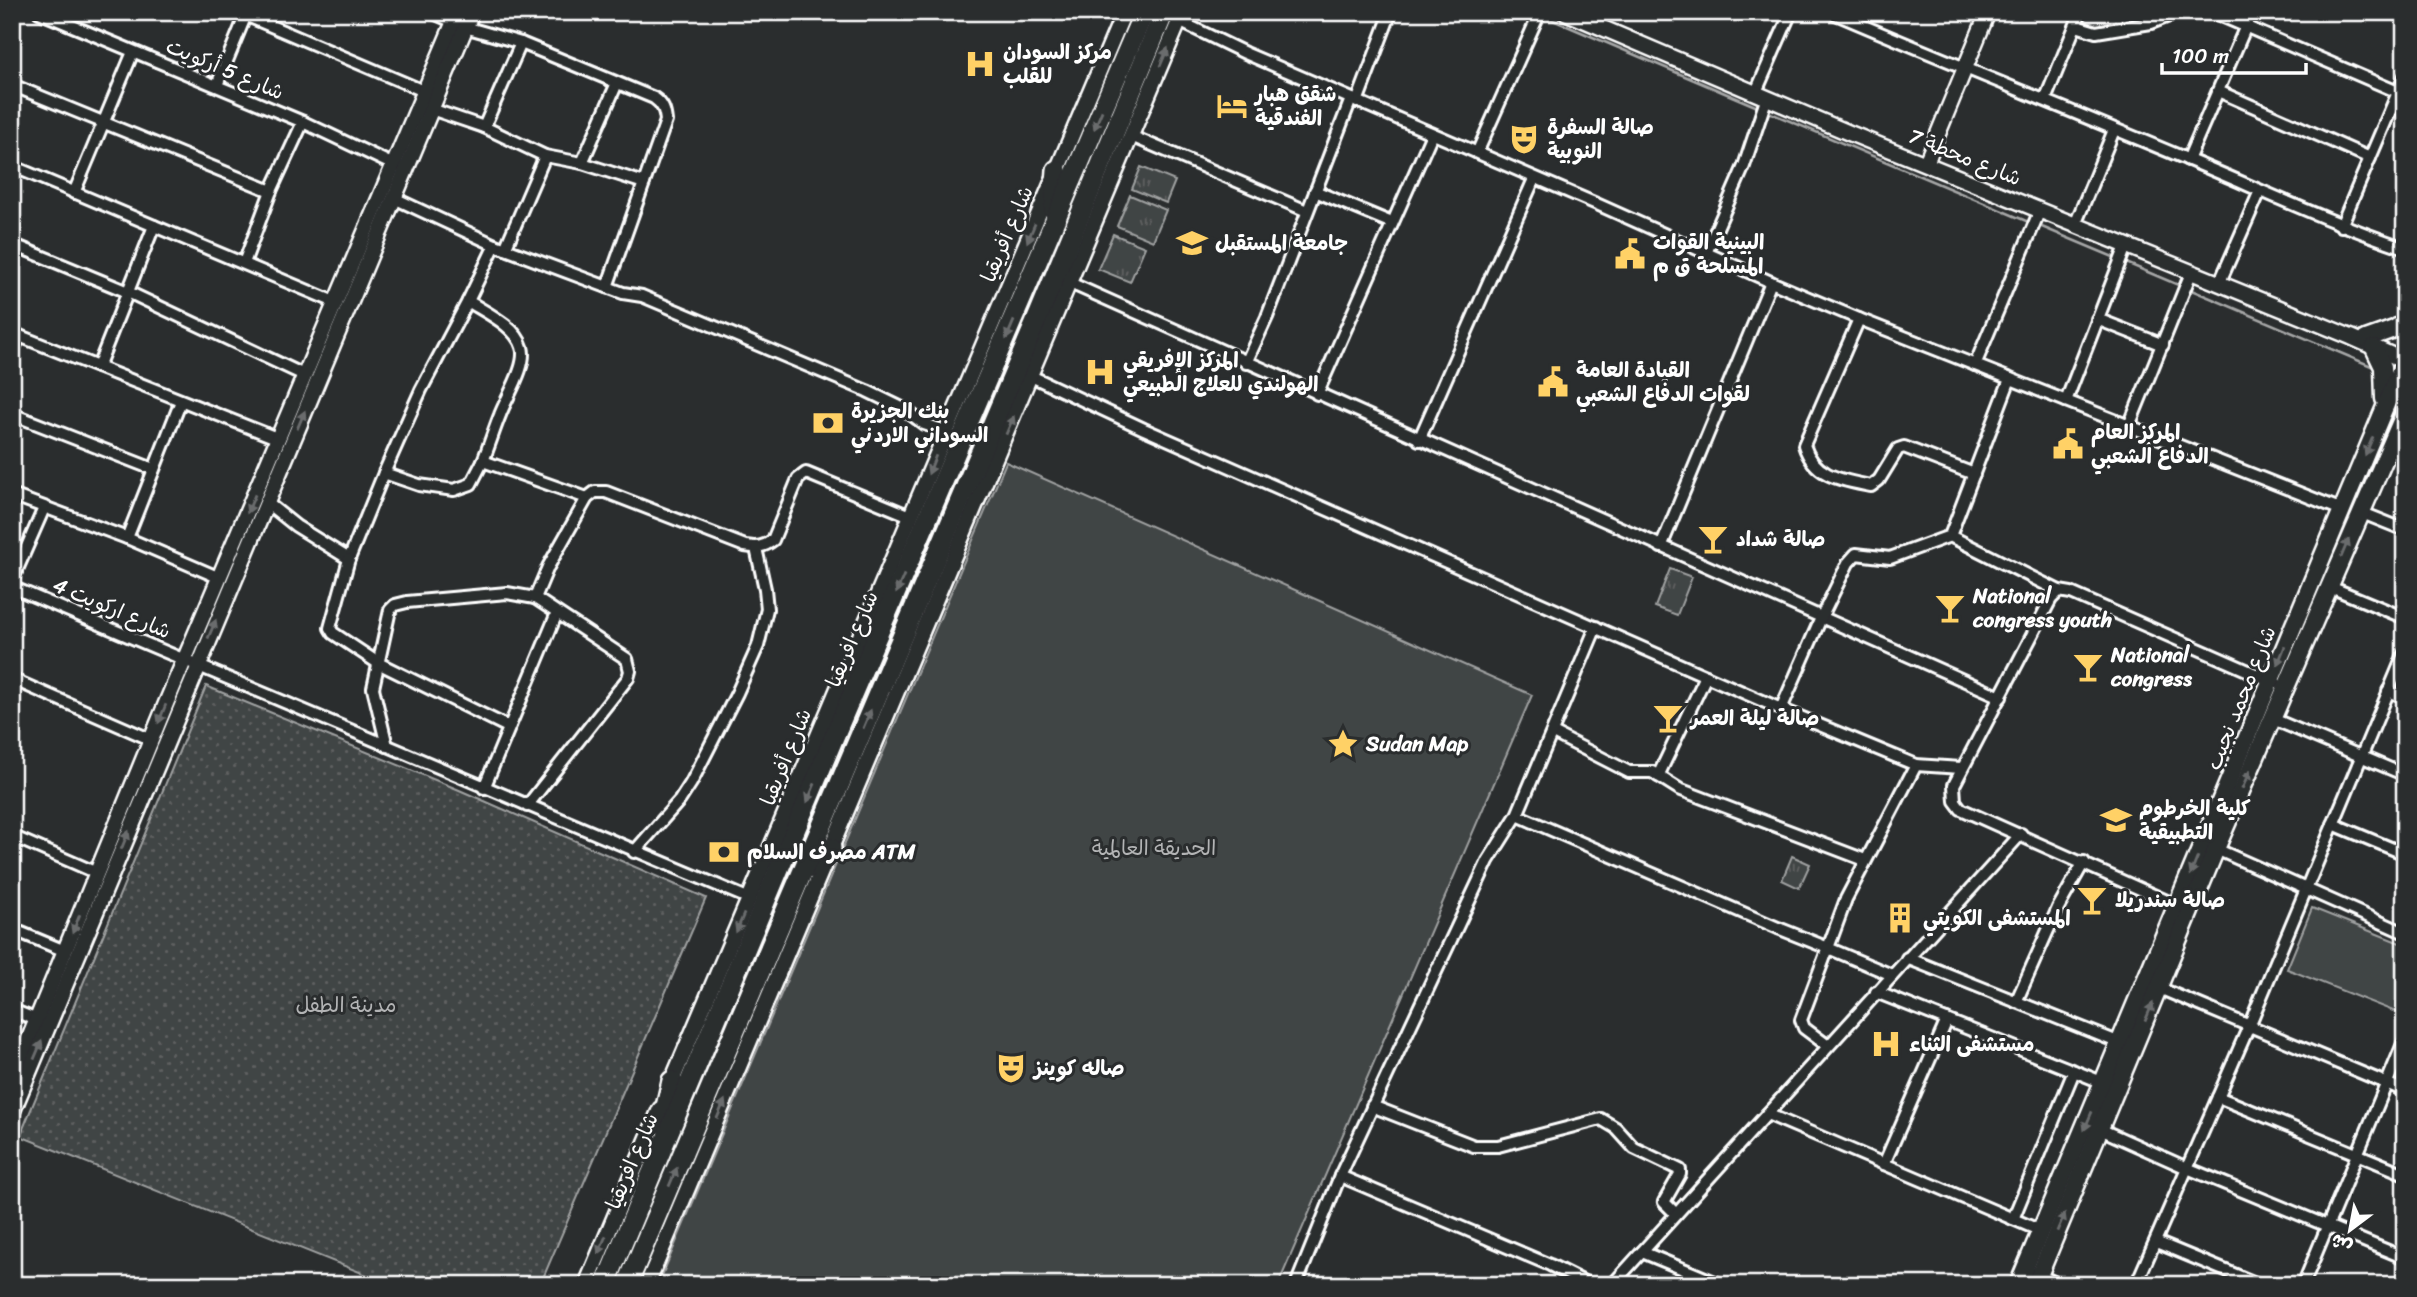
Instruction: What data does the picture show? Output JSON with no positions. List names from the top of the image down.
{
  "streets": {
    "highway": ["شارع افريقيا"],
    "main road": ["شارع محمد نجيب"],
    "street": [
      "شارع 5 أركويت",
      "شارع محطة 7",
      "شارع أفريقيا",
      "شارع اركويت 4"
    ]
  },
  "crossings": [
    ["شارع محطة 7", "شارع محمد نجيب"],
    ["شارع أفريقيا", "شارع اركويت 4"],
    ["شارع أفريقيا", "شارع افريقيا"]
  ],
  "parks": ["الحديقة العالمية", "مدينة الطفل"],
  "places": {
    "hospital": ["مركز السودان للقلب", "المركز الإفريقي الهولندي للعلاج الطبيعي", "مستشفى الثناء"],
    "hotel": ["شقق هبار الفندقية"],
    "theatre": ["صالة السفرة النوبية", "صاله كوينز"],
    "school or university": ["جامعة المستقبل", "كلية الخرطوم التطبيقية"],
    "public building": ["البينية القوات المسلحة ق م", "القيادة العامة لقوات الدفاع الشعبي", "المركز العام الدفاع الشعبي"],
    "bank": ["بنك الجزيرة السوداني الاردني", "مصرف السلام ATM"],
    "bar": [
      "صالة شداد",
      "National congress youth",
      "National congress",
      "صالة ليلة العمر",
      "صالة سندريلا"
    ],
    "place": ["Sudan Map"],
    "building": ["المستشفى الكويتي"]
  },
  "scale_bar": "100 m",
  "north": "bottom left"
}
